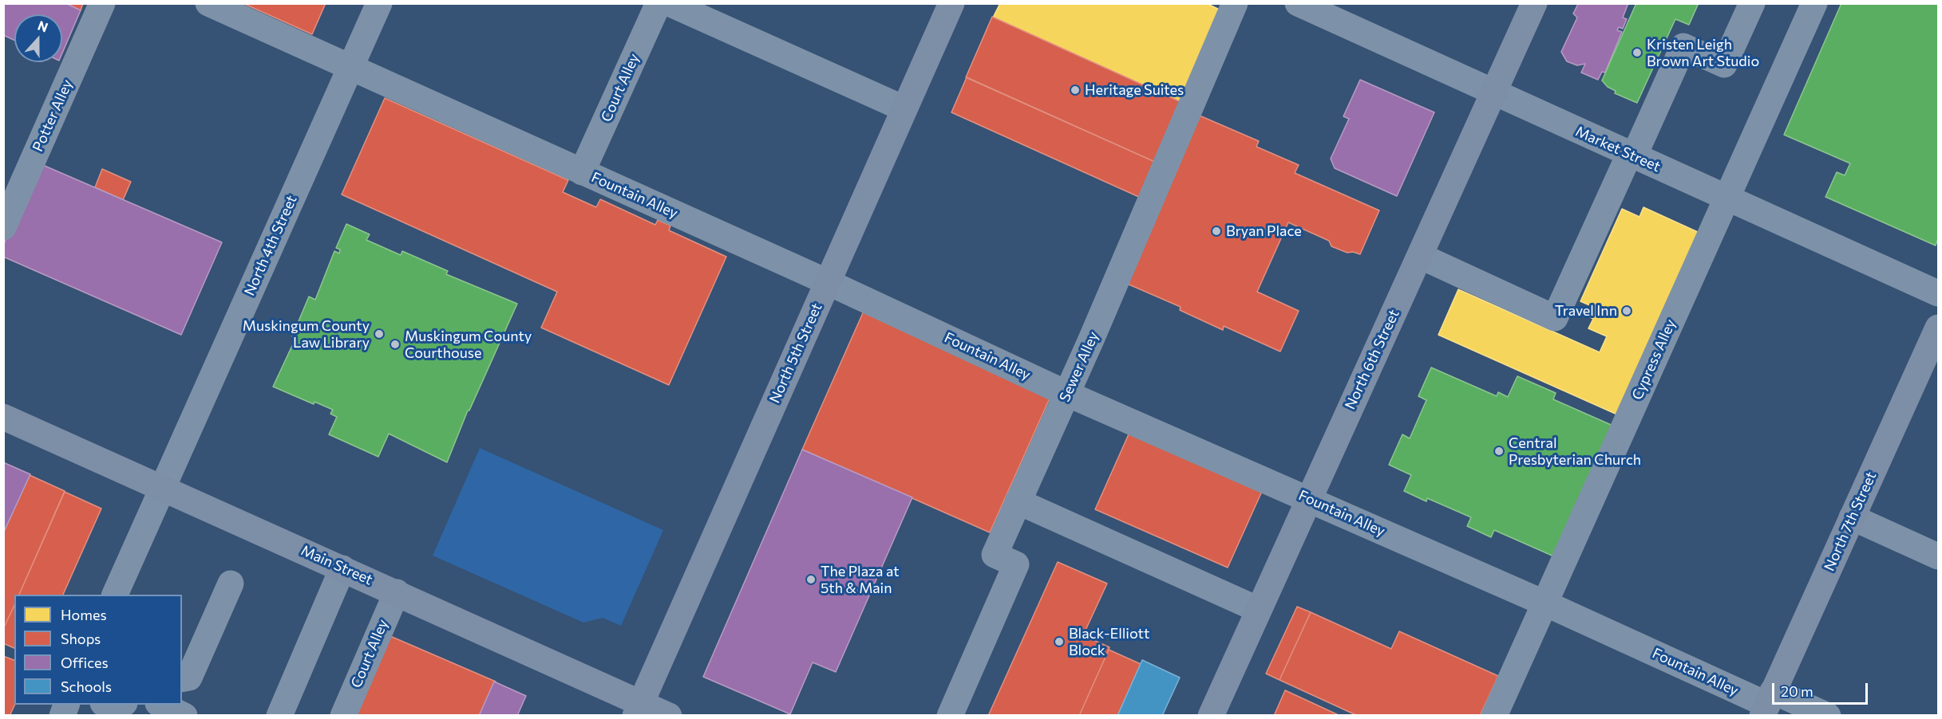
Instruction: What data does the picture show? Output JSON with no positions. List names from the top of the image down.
{
  "streets": {
    "main road": [
      "North 5th Street",
      "North 6th Street",
      "North 7th Street",
      "Main Street"
    ],
    "street": [
      "Court Alley",
      "Potter Alley",
      "Market Street",
      "Fountain Alley",
      "North 4th Street",
      "Cypress Alley",
      "Sewer Alley"
    ]
  },
  "crossings": [
    ["Court Alley", "Fountain Alley"],
    ["Court Alley", "Main Street"],
    ["Market Street", "North 6th Street"],
    ["Market Street", "Cypress Alley"],
    ["Fountain Alley", "North 4th Street"],
    ["Fountain Alley", "North 5th Street"],
    ["Fountain Alley", "North 6th Street"],
    ["Fountain Alley", "Cypress Alley"],
    ["Fountain Alley", "Sewer Alley"],
    ["Fountain Alley", "North 7th Street"],
    ["North 4th Street", "Main Street"],
    ["North 5th Street", "Main Street"]
  ],
  "places": [
    "Kristen Leigh Brown Art Studio",
    "Heritage Suites",
    "Bryan Place",
    "Travel Inn",
    "Muskingum County Law Library",
    "Muskingum County Courthouse",
    "Central Presbyterian Church",
    "The Plaza at 5th & Main",
    "Black-Elliott Block"
  ],
  "legend": [
    "Homes",
    "Shops",
    "Offices",
    "Schools"
  ],
  "scale_bar": "20 m",
  "north": "top"
}
